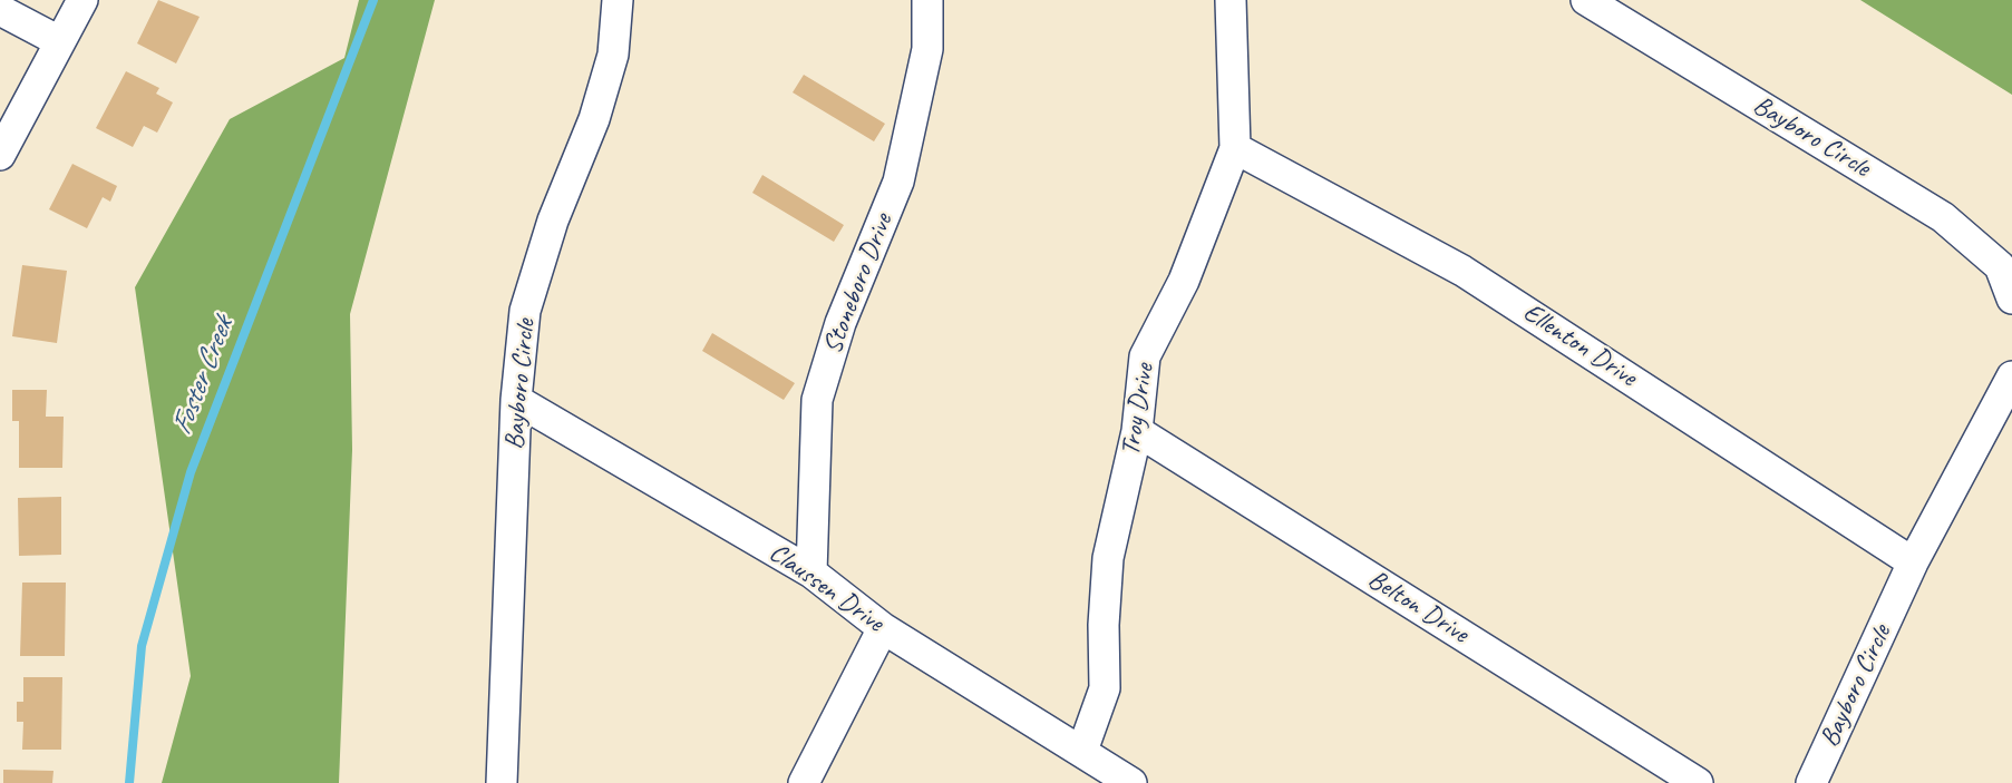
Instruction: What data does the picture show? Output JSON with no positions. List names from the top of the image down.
{
  "streets": {
    "street": [
      "Bayboro Circle",
      "Stoneboro Drive",
      "Ellenton Drive",
      "Troy Drive",
      "Claussen Drive",
      "Belton Drive"
    ]
  },
  "crossings": [
    ["Bayboro Circle", "Ellenton Drive"],
    ["Bayboro Circle", "Claussen Drive"],
    ["Stoneboro Drive", "Claussen Drive"],
    ["Ellenton Drive", "Troy Drive"],
    ["Troy Drive", "Claussen Drive"],
    ["Troy Drive", "Belton Drive"]
  ],
  "water": ["Foster Creek"]
}
